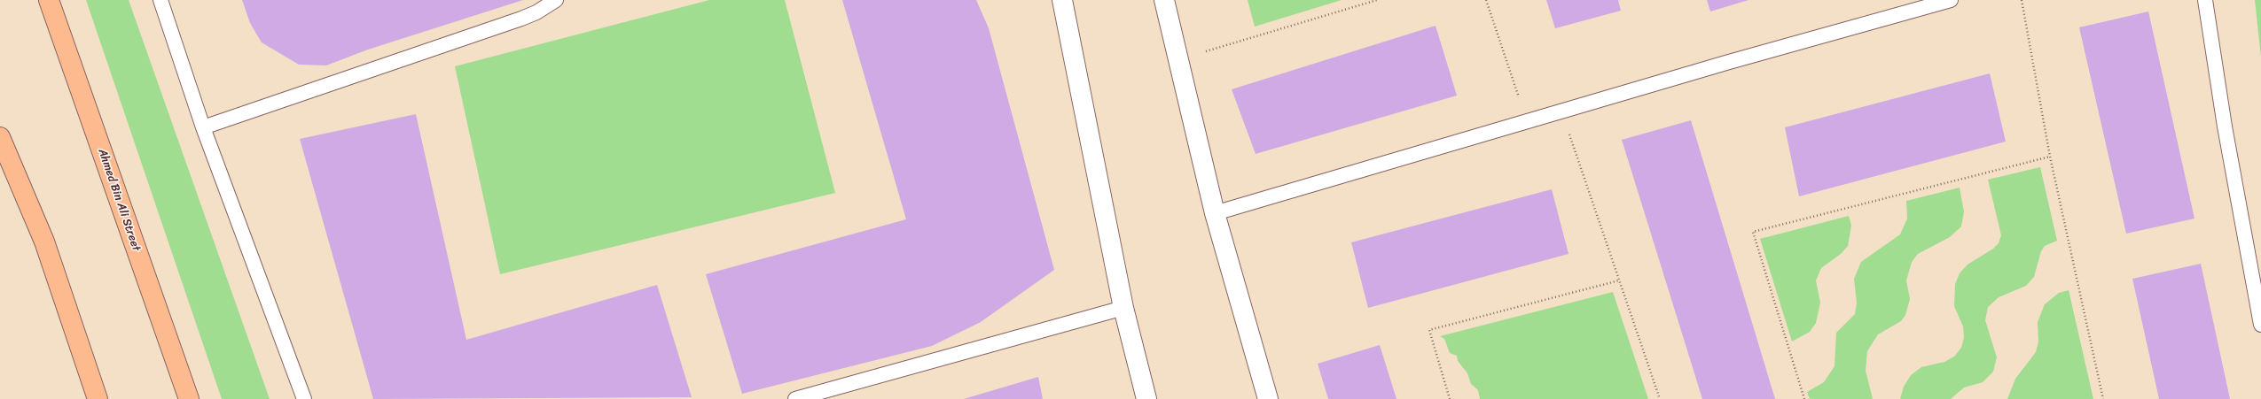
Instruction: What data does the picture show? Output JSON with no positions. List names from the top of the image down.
{
  "streets": {
    "main road": ["Ahmed Bin Ali Street"]
  }
}
